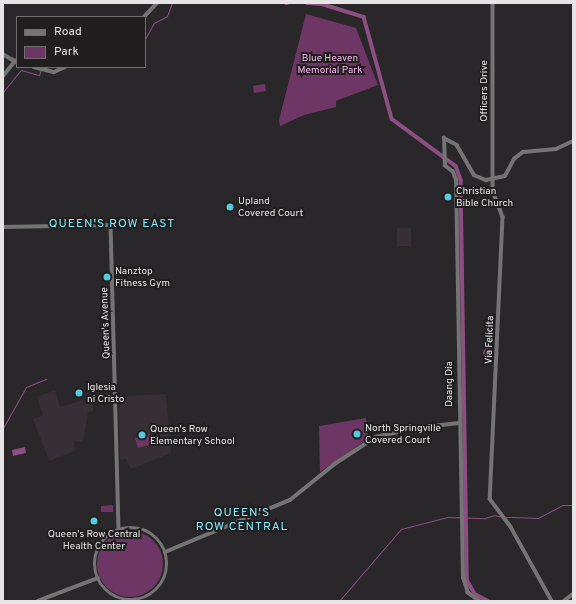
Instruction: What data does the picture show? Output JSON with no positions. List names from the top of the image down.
{
  "streets": {
    "street": [
      "Officers Drive",
      "Queen's Avenue",
      "Via Felicita",
      "Daang Dia"
    ]
  },
  "crossings": [
    ["Officers Drive", "Via Felicita"],
    ["Officers Drive", "Daang Dia"],
    ["Via Felicita", "Daang Dia"]
  ],
  "districts": ["QUEEN'S ROW EAST", "QUEEN'S ROW CENTRAL"],
  "parks": ["Blue Heaven Memorial Park"],
  "places": [
    "Christian Bible Church",
    "Upland Covered Court",
    "Nanztop Fitness Gym",
    "Iglesia ni Cristo",
    "North Springville Covered Court",
    "Queen's Row Elementary School",
    "Queen's Row Central Health Center"
  ],
  "legend": ["Road", "Park"]
}
